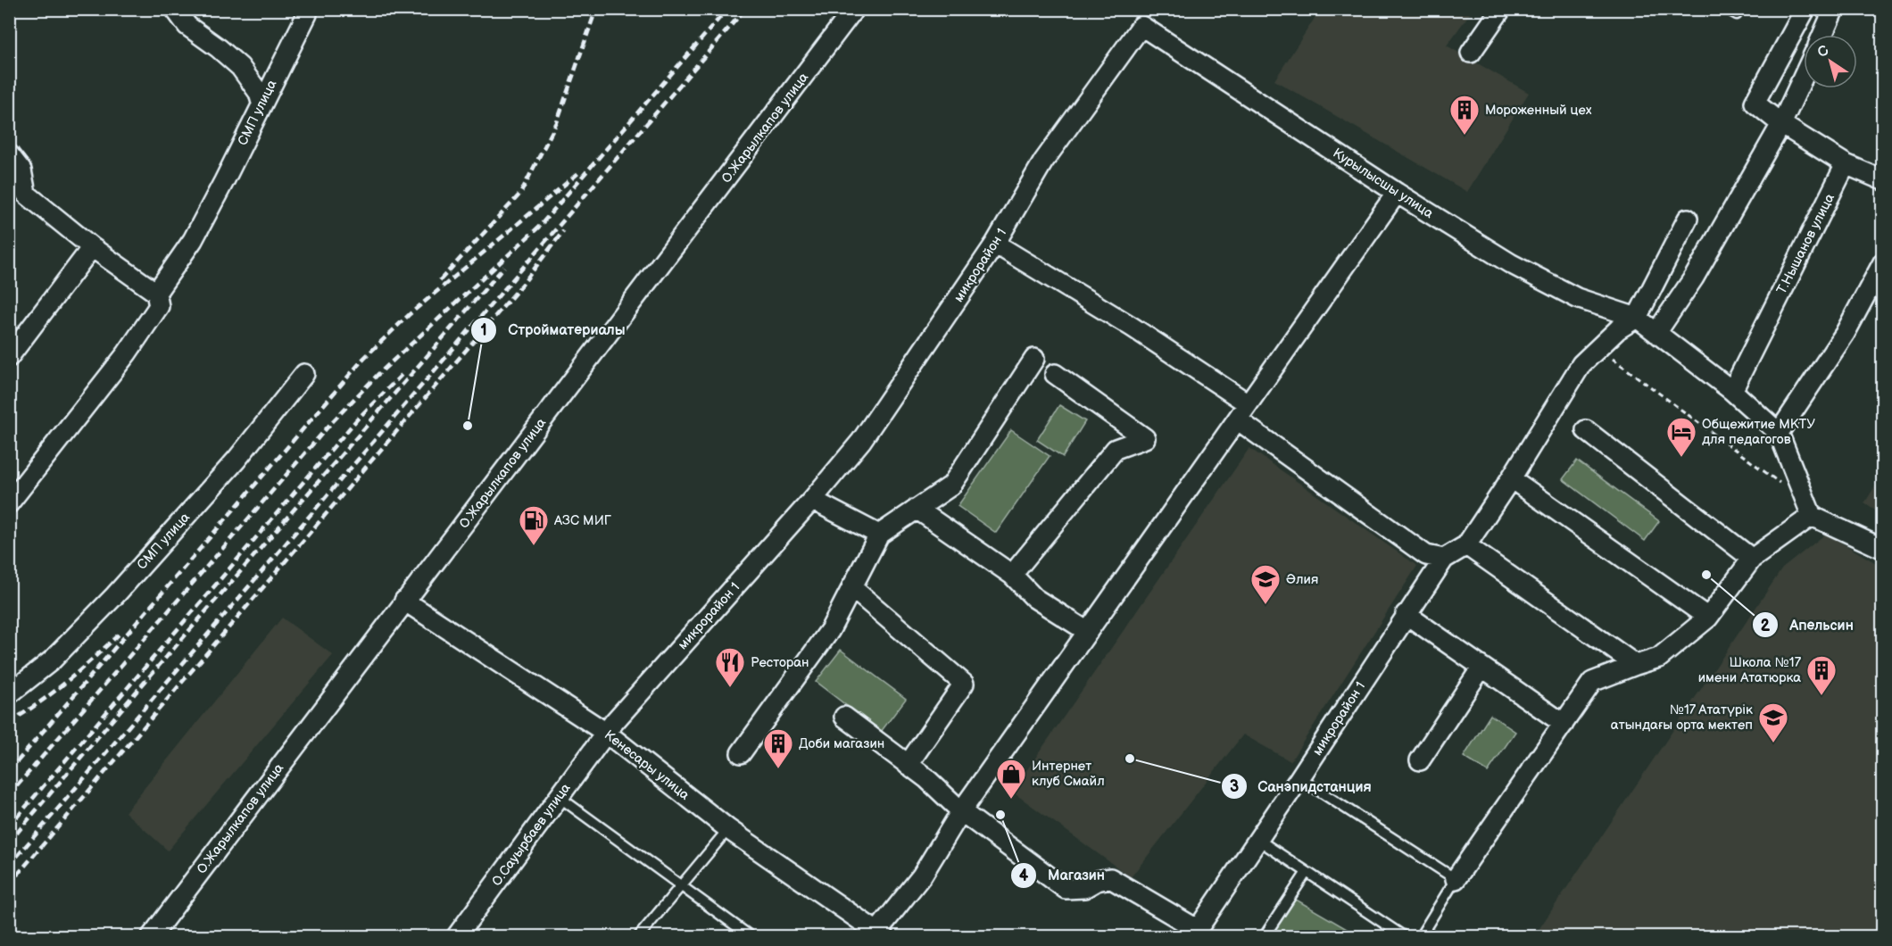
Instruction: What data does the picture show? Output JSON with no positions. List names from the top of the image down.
{
  "streets": {
    "street": [
      "СМП улица",
      "О.Жарылкапов улица",
      "Курылысшы улица",
      "Т.Нышанов улица",
      "микрорайон 1",
      "Кенесары улица",
      "О.Сауырбаев улица"
    ]
  },
  "crossings": [
    ["О.Жарылкапов улица", "Кенесары улица"],
    ["Курылысшы улица", "Т.Нышанов улица"],
    ["Курылысшы улица", "микрорайон 1"],
    ["микрорайон 1", "Кенесары улица"],
    ["микрорайон 1", "О.Сауырбаев улица"],
    ["Кенесары улица", "О.Сауырбаев улица"]
  ],
  "places": {
    "building": ["Мороженный цех", "Школа №17 имени Ататюрка", "Доби магазин"],
    "other": [
      "Стройматериалы",
      "Апельсин",
      "Санэпидстанция",
      "Магазин"
    ],
    "hotel": ["Общежитие МКТУ для педагогов"],
    "fuel station": ["АЗС МИГ"],
    "school or university": ["Әлия", "№17 Ататүрік атындағы орта мектеп"],
    "restaurant": ["Ресторан"],
    "shop": ["Интернет клуб Смайл"]
  },
  "north": "top left"
}
